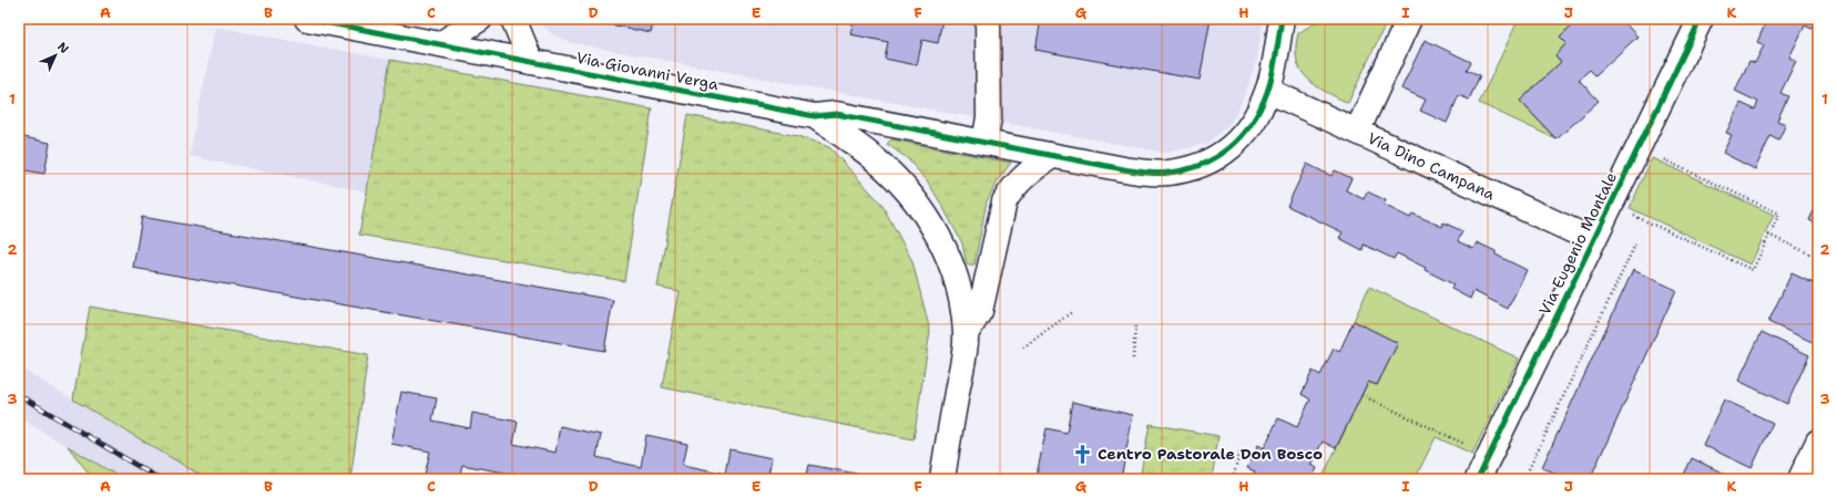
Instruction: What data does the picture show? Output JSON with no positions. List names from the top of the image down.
{
  "streets": {
    "street": ["Via Giovanni Verga", "Via Dino Campana", "Via Eugenio Montale"]
  },
  "crossings": [
    ["Via Giovanni Verga", "Via Dino Campana"],
    ["Via Dino Campana", "Via Eugenio Montale"]
  ],
  "places": {
    "church": ["Centro Pastorale Don Bosco"]
  },
  "north": "top right",
  "grid": {
    "columns": [
      "A",
      "B",
      "C",
      "D",
      "E",
      "F",
      "G",
      "H",
      "I",
      "J",
      "K"
    ],
    "rows": ["1", "2", "3"]
  }
}
